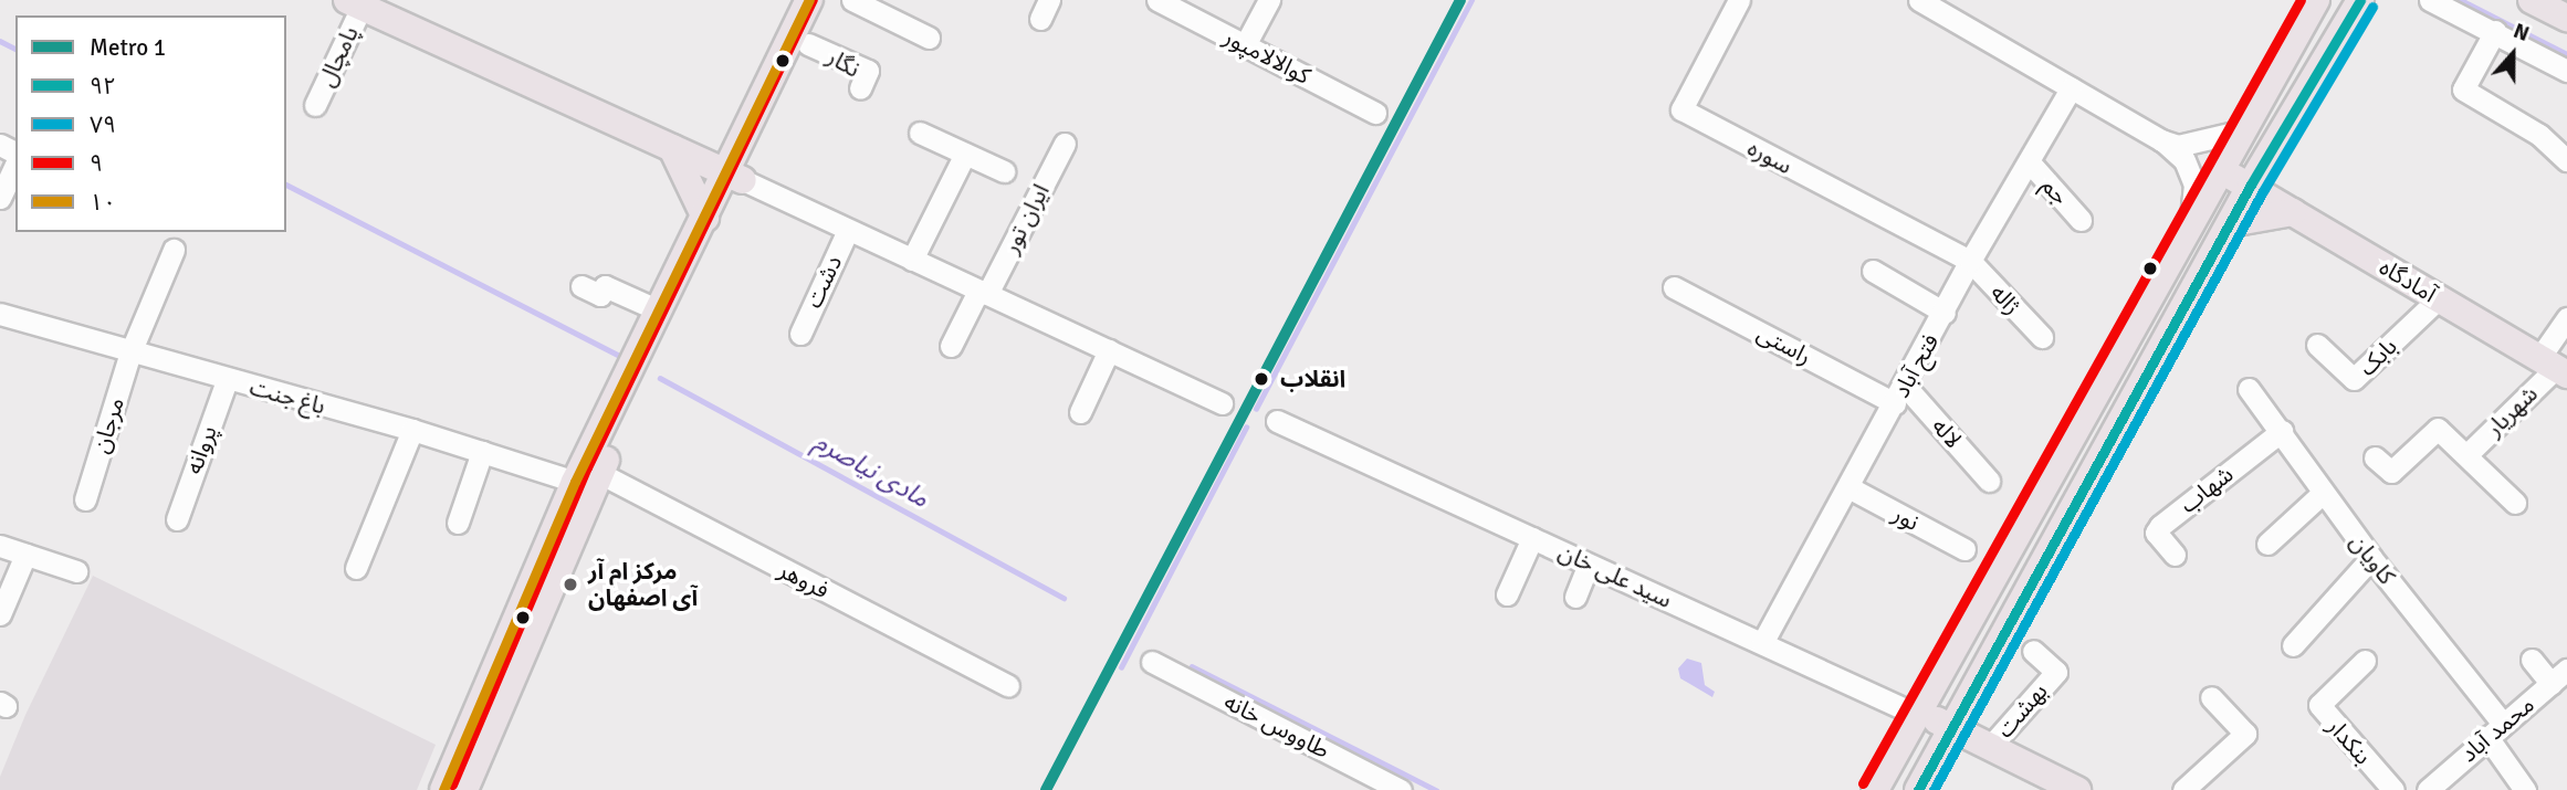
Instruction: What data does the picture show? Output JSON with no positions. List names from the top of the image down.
{
  "streets": {
    "main road": ["آمادگاه", "سید علی خان"],
    "street": [
      "پامچال",
      "کوالالامپور",
      "نگار",
      "سوره",
      "جم",
      "ایران تور",
      "دشت",
      "ژاله",
      "راستی",
      "بابک",
      "فتح آباد",
      "باغ جنت",
      "شهریار",
      "مرجان",
      "لاله",
      "پروانه",
      "شهاب",
      "نور",
      "کاویان",
      "فروهر",
      "بهشت",
      "طاووس خانه",
      "محمد آباد",
      "بنکدار"
    ]
  },
  "crossings": [
    ["سوره", "ژاله"],
    ["سوره", "فتح آباد"],
    ["جم", "فتح آباد"],
    ["آمادگاه", "بابک"],
    ["آمادگاه", "شهریار"],
    ["ژاله", "فتح آباد"],
    ["راستی", "فتح آباد"],
    ["راستی", "لاله"],
    ["فتح آباد", "لاله"],
    ["فتح آباد", "نور"],
    ["فتح آباد", "سید علی خان"],
    ["باغ جنت", "مرجان"],
    ["باغ جنت", "پروانه"],
    ["باغ جنت", "فروهر"],
    ["شهاب", "کاویان"],
    ["کاویان", "محمد آباد"],
    ["سید علی خان", "بهشت"]
  ],
  "water": ["مادی نیاصرم"],
  "places": ["انقلاب", "مرکز ام آر آی اصفهان"],
  "lines": [
    "metro line 1",
    "transit line ۹۲",
    "transit line ۹",
    "transit line ۱۰",
    "transit line ۷۹"
  ],
  "legend": [
    "Metro 1",
    "۹۲",
    "۷۹",
    "۹",
    "۱۰"
  ],
  "north": "top"
}
